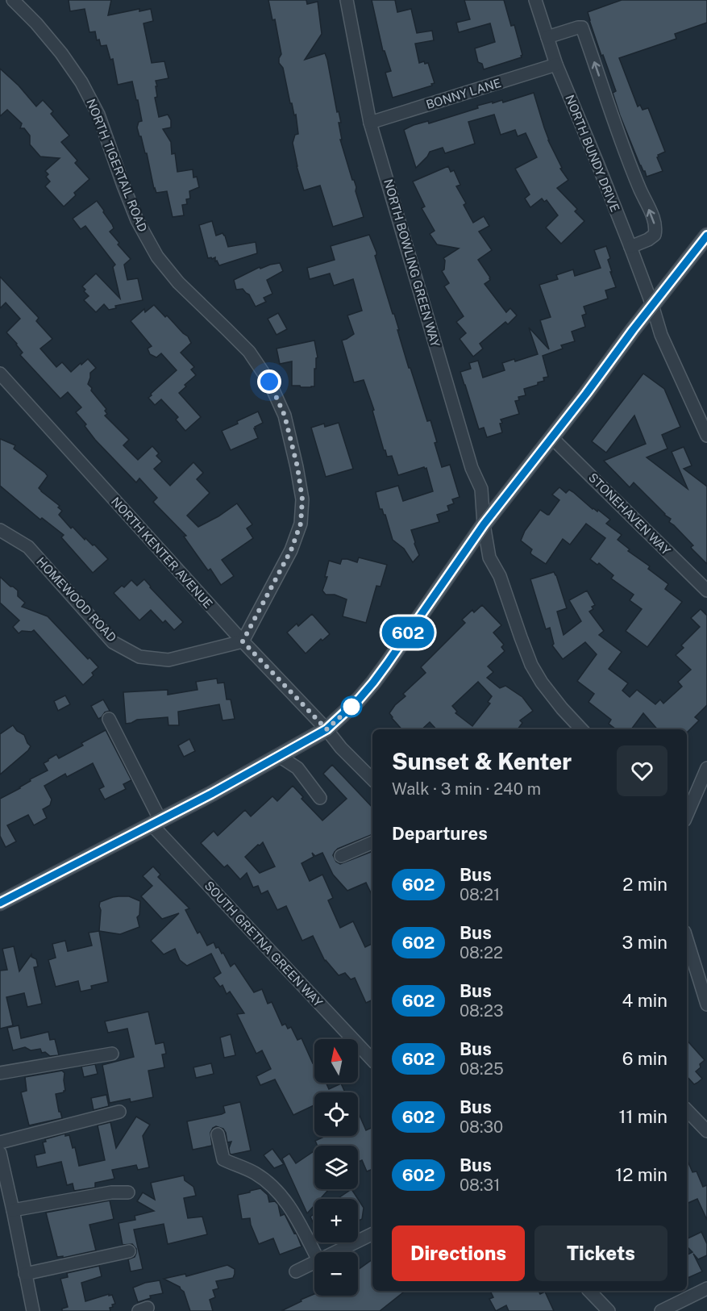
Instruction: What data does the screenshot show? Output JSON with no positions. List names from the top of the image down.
{
  "streets": {
    "street": [
      "BONNY LANE",
      "NORTH BUNDY DRIVE",
      "NORTH TIGERTAIL ROAD",
      "NORTH BOWLING GREEN WAY",
      "STONEHAVEN WAY",
      "NORTH KENTER AVENUE",
      "HOMEWOOD ROAD",
      "SOUTH GRETNA GREEN WAY"
    ]
  },
  "crossings": [
    ["BONNY LANE", "NORTH BUNDY DRIVE"],
    ["BONNY LANE", "NORTH BOWLING GREEN WAY"],
    ["NORTH TIGERTAIL ROAD", "NORTH KENTER AVENUE"],
    ["NORTH TIGERTAIL ROAD", "HOMEWOOD ROAD"],
    ["NORTH KENTER AVENUE", "HOMEWOOD ROAD"]
  ],
  "lines": ["bus line 602"],
  "north": "top",
  "page": {
    "on_map": "602",
    "heading": [
      ["Sunset & Kenter", "Walk · 3 min · 240 m"],
      "Departures"
    ],
    "list": [
      {
        "mark": "602",
        "name": "Bus",
        "note": "08:21",
        "value": "2 min"
      },
      {
        "mark": "602",
        "name": "Bus",
        "note": "08:22",
        "value": "3 min"
      },
      {
        "mark": "602",
        "name": "Bus",
        "note": "08:23",
        "value": "4 min"
      },
      {
        "mark": "602",
        "name": "Bus",
        "note": "08:25",
        "value": "6 min"
      },
      {
        "mark": "602",
        "name": "Bus",
        "note": "08:30",
        "value": "11 min"
      },
      {
        "mark": "602",
        "name": "Bus",
        "note": "08:31",
        "value": "12 min"
      }
    ],
    "map_buttons": ["+", "−"],
    "buttons": ["Directions", "Tickets"]
  }
}
